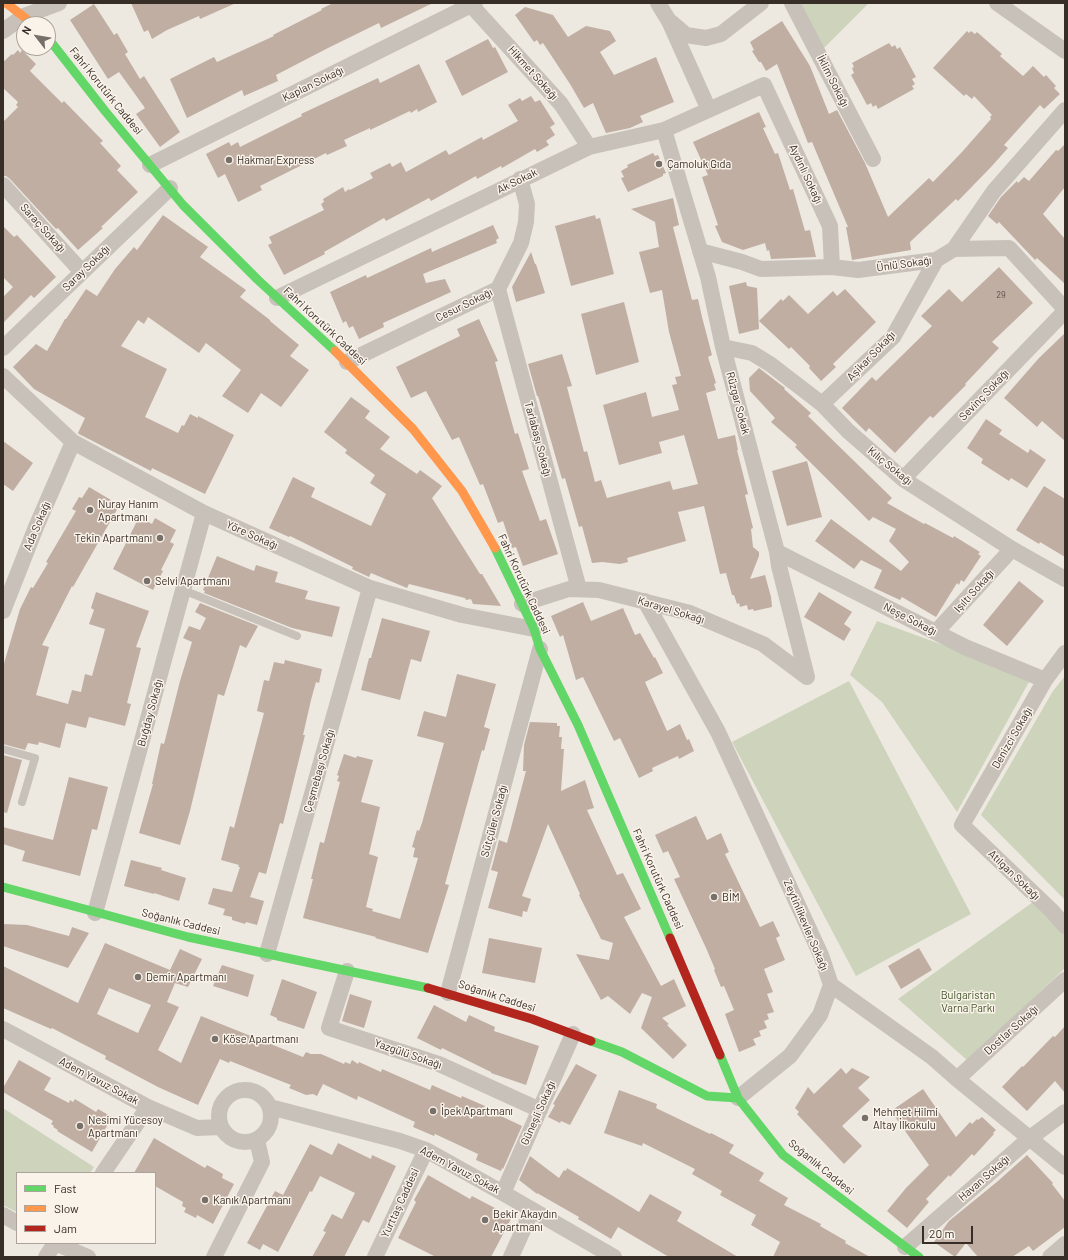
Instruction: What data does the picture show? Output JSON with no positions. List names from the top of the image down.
{
  "streets": {
    "street": [
      "Hikmet Sokağı",
      "İklim Sokağı",
      "Kaplan Sokağı",
      "Fahri Korutürk Caddesi",
      "Aydınlı Sokağı",
      "Ak Sokak",
      "Saraç Sokağı",
      "Ünlü Sokağı",
      "Saray Sokağı",
      "Cesur Sokağı",
      "Aşikar Sokağı",
      "Sevinç Sokağı",
      "Rüzgar Sokak",
      "Tarlabaşı Sokağı",
      "Kılıç Sokağı",
      "Ada Sokağı",
      "Yöre Sokağı",
      "Işıltı Sokağı",
      "Karayel Sokağı",
      "Neşe Sokağı",
      "Buğday Sokağı",
      "Denizci Sokağı",
      "Çeşmebaşı Sokağı",
      "Sütçüler Sokağı",
      "Atılgan Sokağı",
      "Soğanlık Caddesi",
      "Zeytinlikevler Sokağı",
      "Dostlar Sokağı",
      "Yazgülü Sokağı",
      "Adem Yavuz Sokak",
      "Güneşli Sokağı",
      "Havan Sokağı",
      "Yurttaş Caddesi"
    ]
  },
  "crossings": [
    ["Hikmet Sokağı", "Kaplan Sokağı"],
    ["Hikmet Sokağı", "Ak Sokak"],
    ["Kaplan Sokağı", "Fahri Korutürk Caddesi"],
    ["Fahri Korutürk Caddesi", "Ak Sokak"],
    ["Fahri Korutürk Caddesi", "Saray Sokağı"],
    ["Fahri Korutürk Caddesi", "Cesur Sokağı"],
    ["Fahri Korutürk Caddesi", "Yöre Sokağı"],
    ["Fahri Korutürk Caddesi", "Karayel Sokağı"],
    ["Fahri Korutürk Caddesi", "Sütçüler Sokağı"],
    ["Fahri Korutürk Caddesi", "Soğanlık Caddesi"],
    ["Aydınlı Sokağı", "Ak Sokak"],
    ["Aydınlı Sokağı", "Ünlü Sokağı"],
    ["Ak Sokak", "Cesur Sokağı"],
    ["Ak Sokak", "Rüzgar Sokak"],
    ["Saraç Sokağı", "Saray Sokağı"],
    ["Ünlü Sokağı", "Aşikar Sokağı"],
    ["Ünlü Sokağı", "Rüzgar Sokak"],
    ["Cesur Sokağı", "Tarlabaşı Sokağı"],
    ["Aşikar Sokağı", "Kılıç Sokağı"],
    ["Sevinç Sokağı", "Kılıç Sokağı"],
    ["Rüzgar Sokak", "Kılıç Sokağı"],
    ["Rüzgar Sokak", "Karayel Sokağı"],
    ["Rüzgar Sokak", "Neşe Sokağı"],
    ["Tarlabaşı Sokağı", "Karayel Sokağı"],
    ["Kılıç Sokağı", "Işıltı Sokağı"],
    ["Ada Sokağı", "Yöre Sokağı"],
    ["Yöre Sokağı", "Buğday Sokağı"],
    ["Yöre Sokağı", "Çeşmebaşı Sokağı"],
    ["Işıltı Sokağı", "Neşe Sokağı"],
    ["Karayel Sokağı", "Zeytinlikevler Sokağı"],
    ["Neşe Sokağı", "Denizci Sokağı"],
    ["Buğday Sokağı", "Soğanlık Caddesi"],
    ["Denizci Sokağı", "Atılgan Sokağı"],
    ["Çeşmebaşı Sokağı", "Soğanlık Caddesi"],
    ["Sütçüler Sokağı", "Soğanlık Caddesi"],
    ["Soğanlık Caddesi", "Yazgülü Sokağı"],
    ["Soğanlık Caddesi", "Güneşli Sokağı"],
    ["Soğanlık Caddesi", "Havan Sokağı"],
    ["Yazgülü Sokağı", "Güneşli Sokağı"],
    ["Adem Yavuz Sokak", "Güneşli Sokağı"],
    ["Adem Yavuz Sokak", "Yurttaş Caddesi"]
  ],
  "parks": ["Bulgaristan Varna Parkı"],
  "places": [
    "Hakmar Express",
    "Çamoluk Gıda",
    "Nuray Hanım Apartmanı",
    "Tekin Apartmanı",
    "Selvi Apartmanı",
    "BİM",
    "Demir Apartmanı",
    "Köse Apartmanı",
    "İpek Apartmanı",
    "Mehmet Hilmi Altay İlkokulu",
    "Nesimi Yücesoy Apartmanı",
    "Kanık Apartmanı",
    "Bekir Akaydın Apartmanı"
  ],
  "house_numbers": ["29"],
  "legend": ["Fast", "Slow", "Jam"],
  "scale_bar": "20 m",
  "north": "top left"
}
